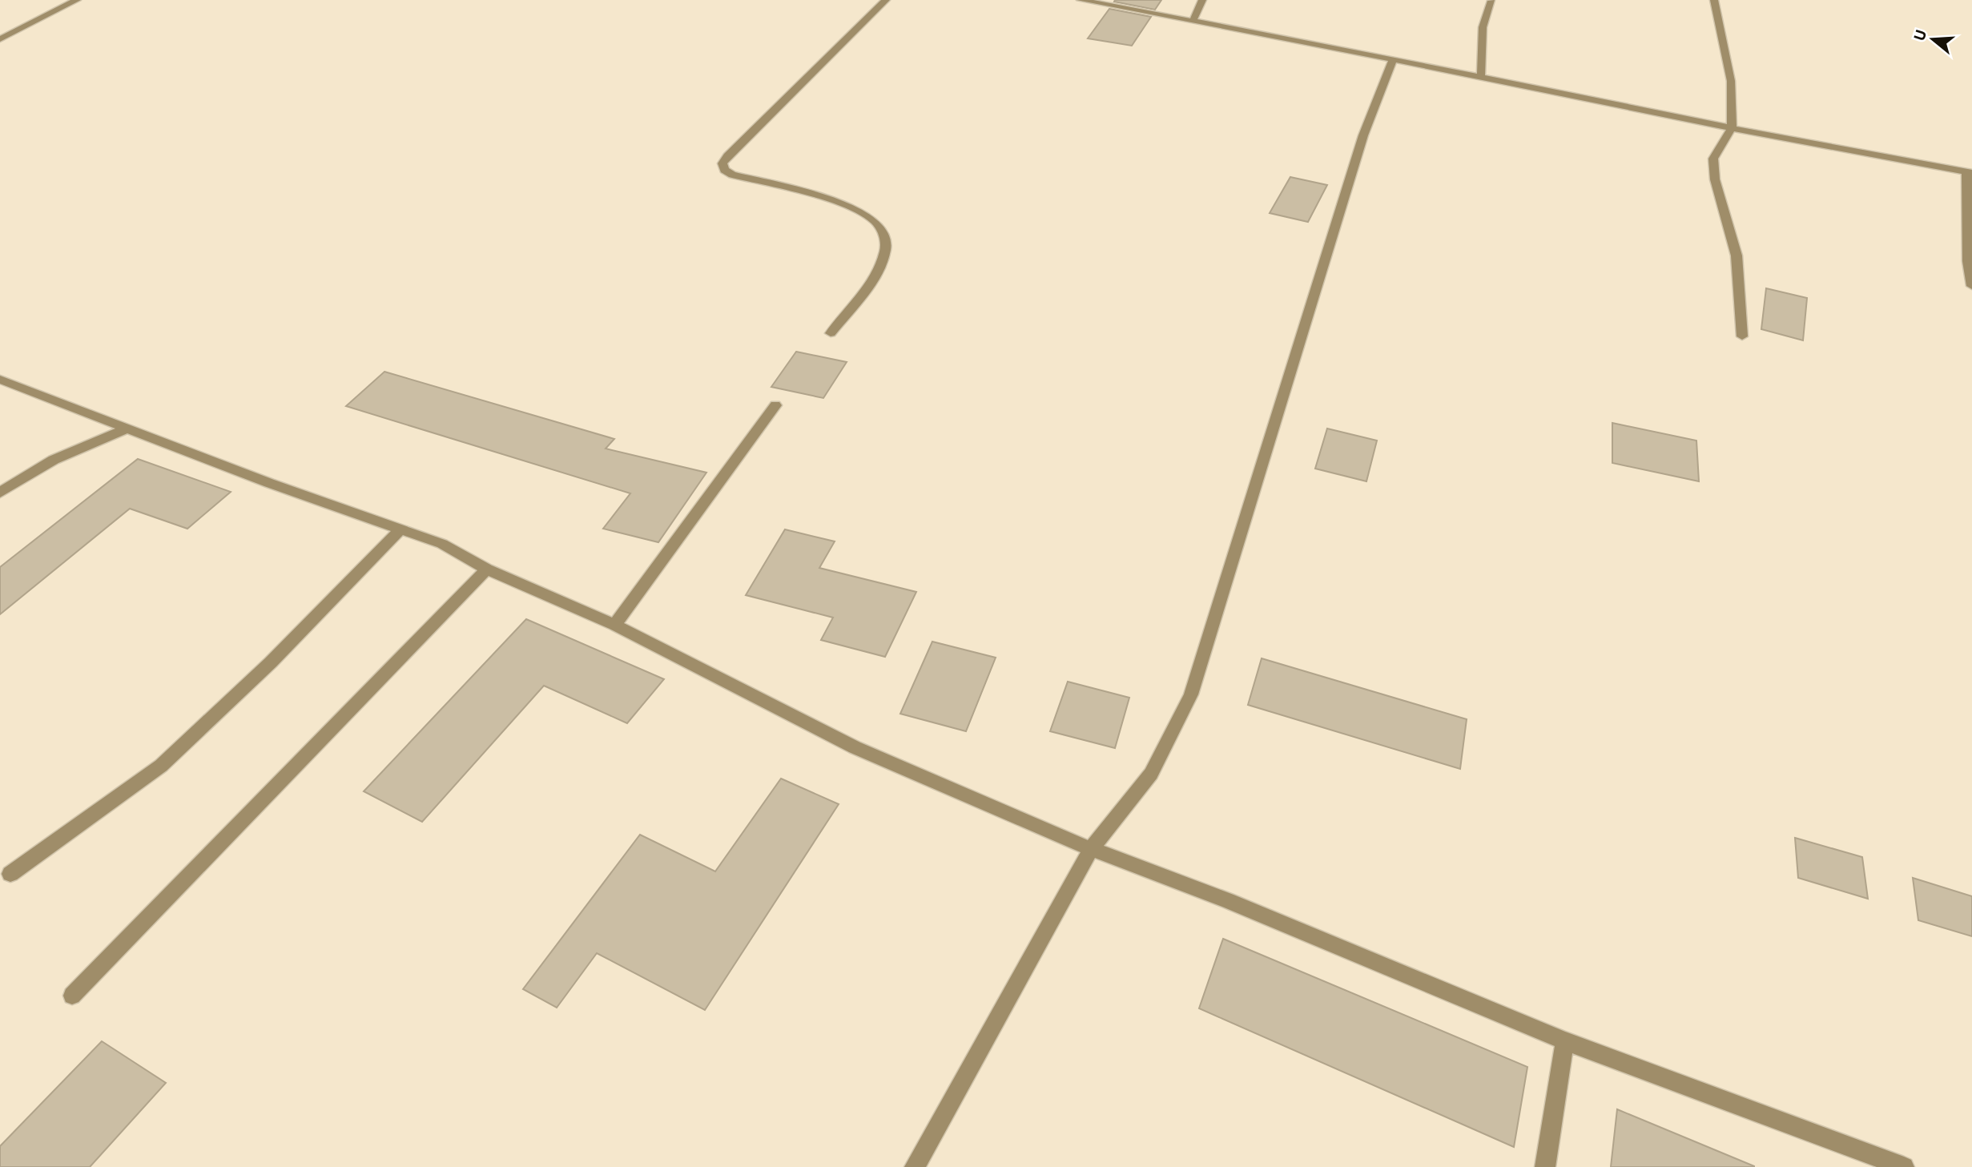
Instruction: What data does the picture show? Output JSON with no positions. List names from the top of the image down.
{
  "north": "left"
}
